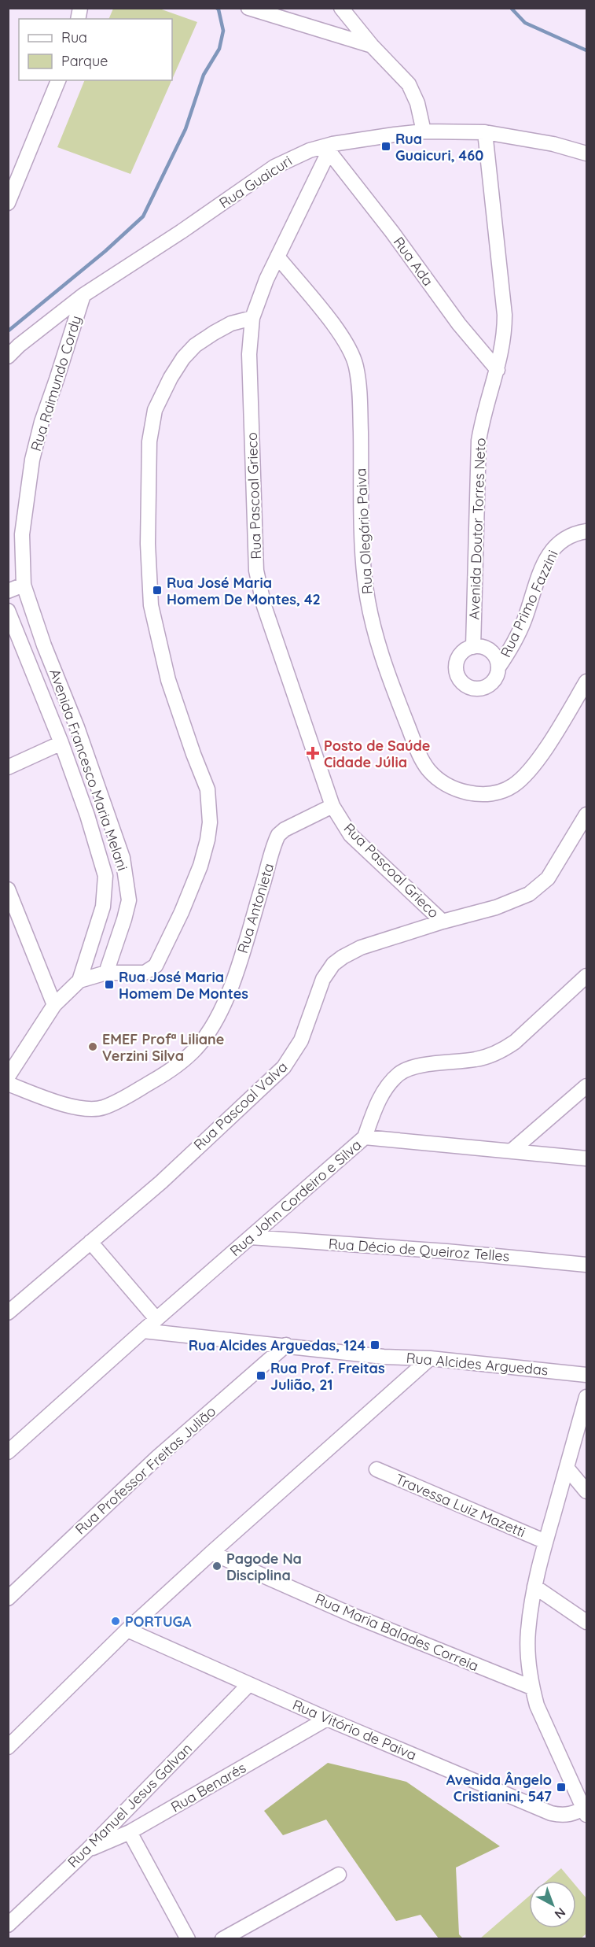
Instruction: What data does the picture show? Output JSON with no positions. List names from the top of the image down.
{
  "streets": {
    "street": [
      "Rua Guaicuri",
      "Rua Ada",
      "Rua Raimundo Cordy",
      "Rua Pascoal Grieco",
      "Avenida Doutor Torres Neto",
      "Rua Olegário Paiva",
      "Rua Primo Fazzini",
      "Avenida Francesco Maria Melani",
      "Rua Antonieta",
      "Rua Pascoal Valva",
      "Rua John Cordeiro e Silva",
      "Rua Décio de Queiroz Telles",
      "Rua Alcides Arguedas",
      "Rua Professor Freitas Julião",
      "Travessa Luiz Mazetti",
      "Rua Maria Balades Correia",
      "Rua Vitório de Paiva",
      "Rua Benarés",
      "Rua Manuel Jesus Galvan"
    ]
  },
  "crossings": [
    ["Rua Guaicuri", "Rua Ada"],
    ["Rua Guaicuri", "Rua Raimundo Cordy"],
    ["Rua Guaicuri", "Rua Pascoal Grieco"],
    ["Rua Guaicuri", "Avenida Doutor Torres Neto"],
    ["Rua Ada", "Rua Pascoal Grieco"],
    ["Rua Ada", "Avenida Doutor Torres Neto"],
    ["Rua Raimundo Cordy", "Avenida Francesco Maria Melani"],
    ["Rua Pascoal Grieco", "Rua Olegário Paiva"],
    ["Rua Pascoal Grieco", "Rua Antonieta"],
    ["Rua Pascoal Grieco", "Rua Pascoal Valva"],
    ["Avenida Doutor Torres Neto", "Rua Primo Fazzini"],
    ["Rua John Cordeiro e Silva", "Rua Décio de Queiroz Telles"],
    ["Rua John Cordeiro e Silva", "Rua Alcides Arguedas"],
    ["Rua Alcides Arguedas", "Rua Professor Freitas Julião"],
    ["Rua Vitório de Paiva", "Rua Benarés"],
    ["Rua Vitório de Paiva", "Rua Manuel Jesus Galvan"],
    ["Rua Benarés", "Rua Manuel Jesus Galvan"]
  ],
  "places": {
    "transit": [
      "Rua Guaicuri, 460",
      "Rua José Maria Homem De Montes, 42",
      "Rua José Maria Homem De Montes",
      "Rua Alcides Arguedas, 124",
      "Rua Prof. Freitas Julião, 21",
      "Avenida Ângelo Cristianini, 547"
    ],
    "health": ["Posto de Saúde Cidade Júlia"],
    "other": ["EMEF Profª Liliane Verzini Silva", "Pagode Na Disciplina", "PORTUGA"]
  },
  "legend": ["Rua", "Parque"],
  "north": "bottom right"
}
